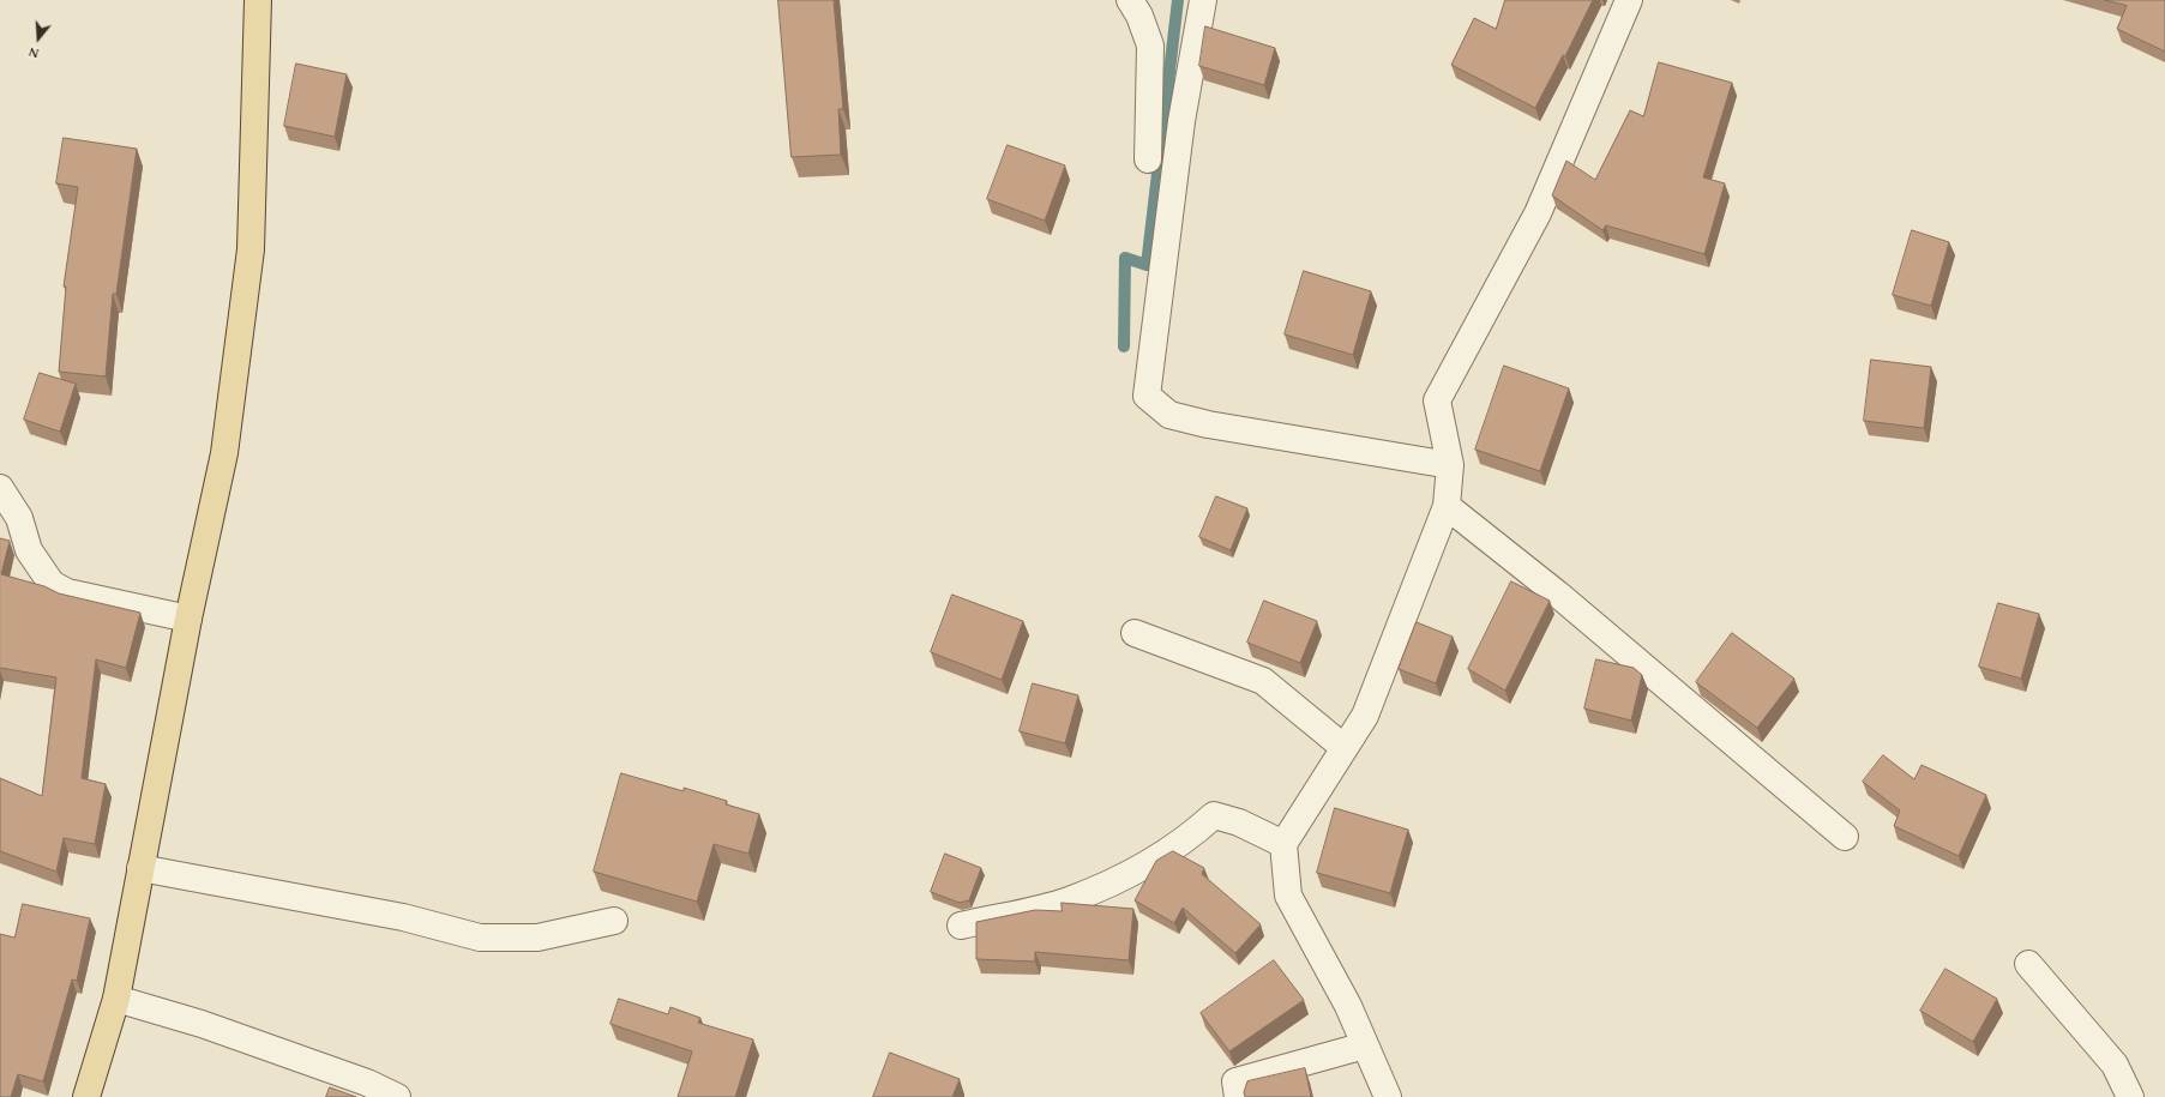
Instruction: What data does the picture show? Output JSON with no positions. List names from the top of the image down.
{
  "north": "bottom"
}
